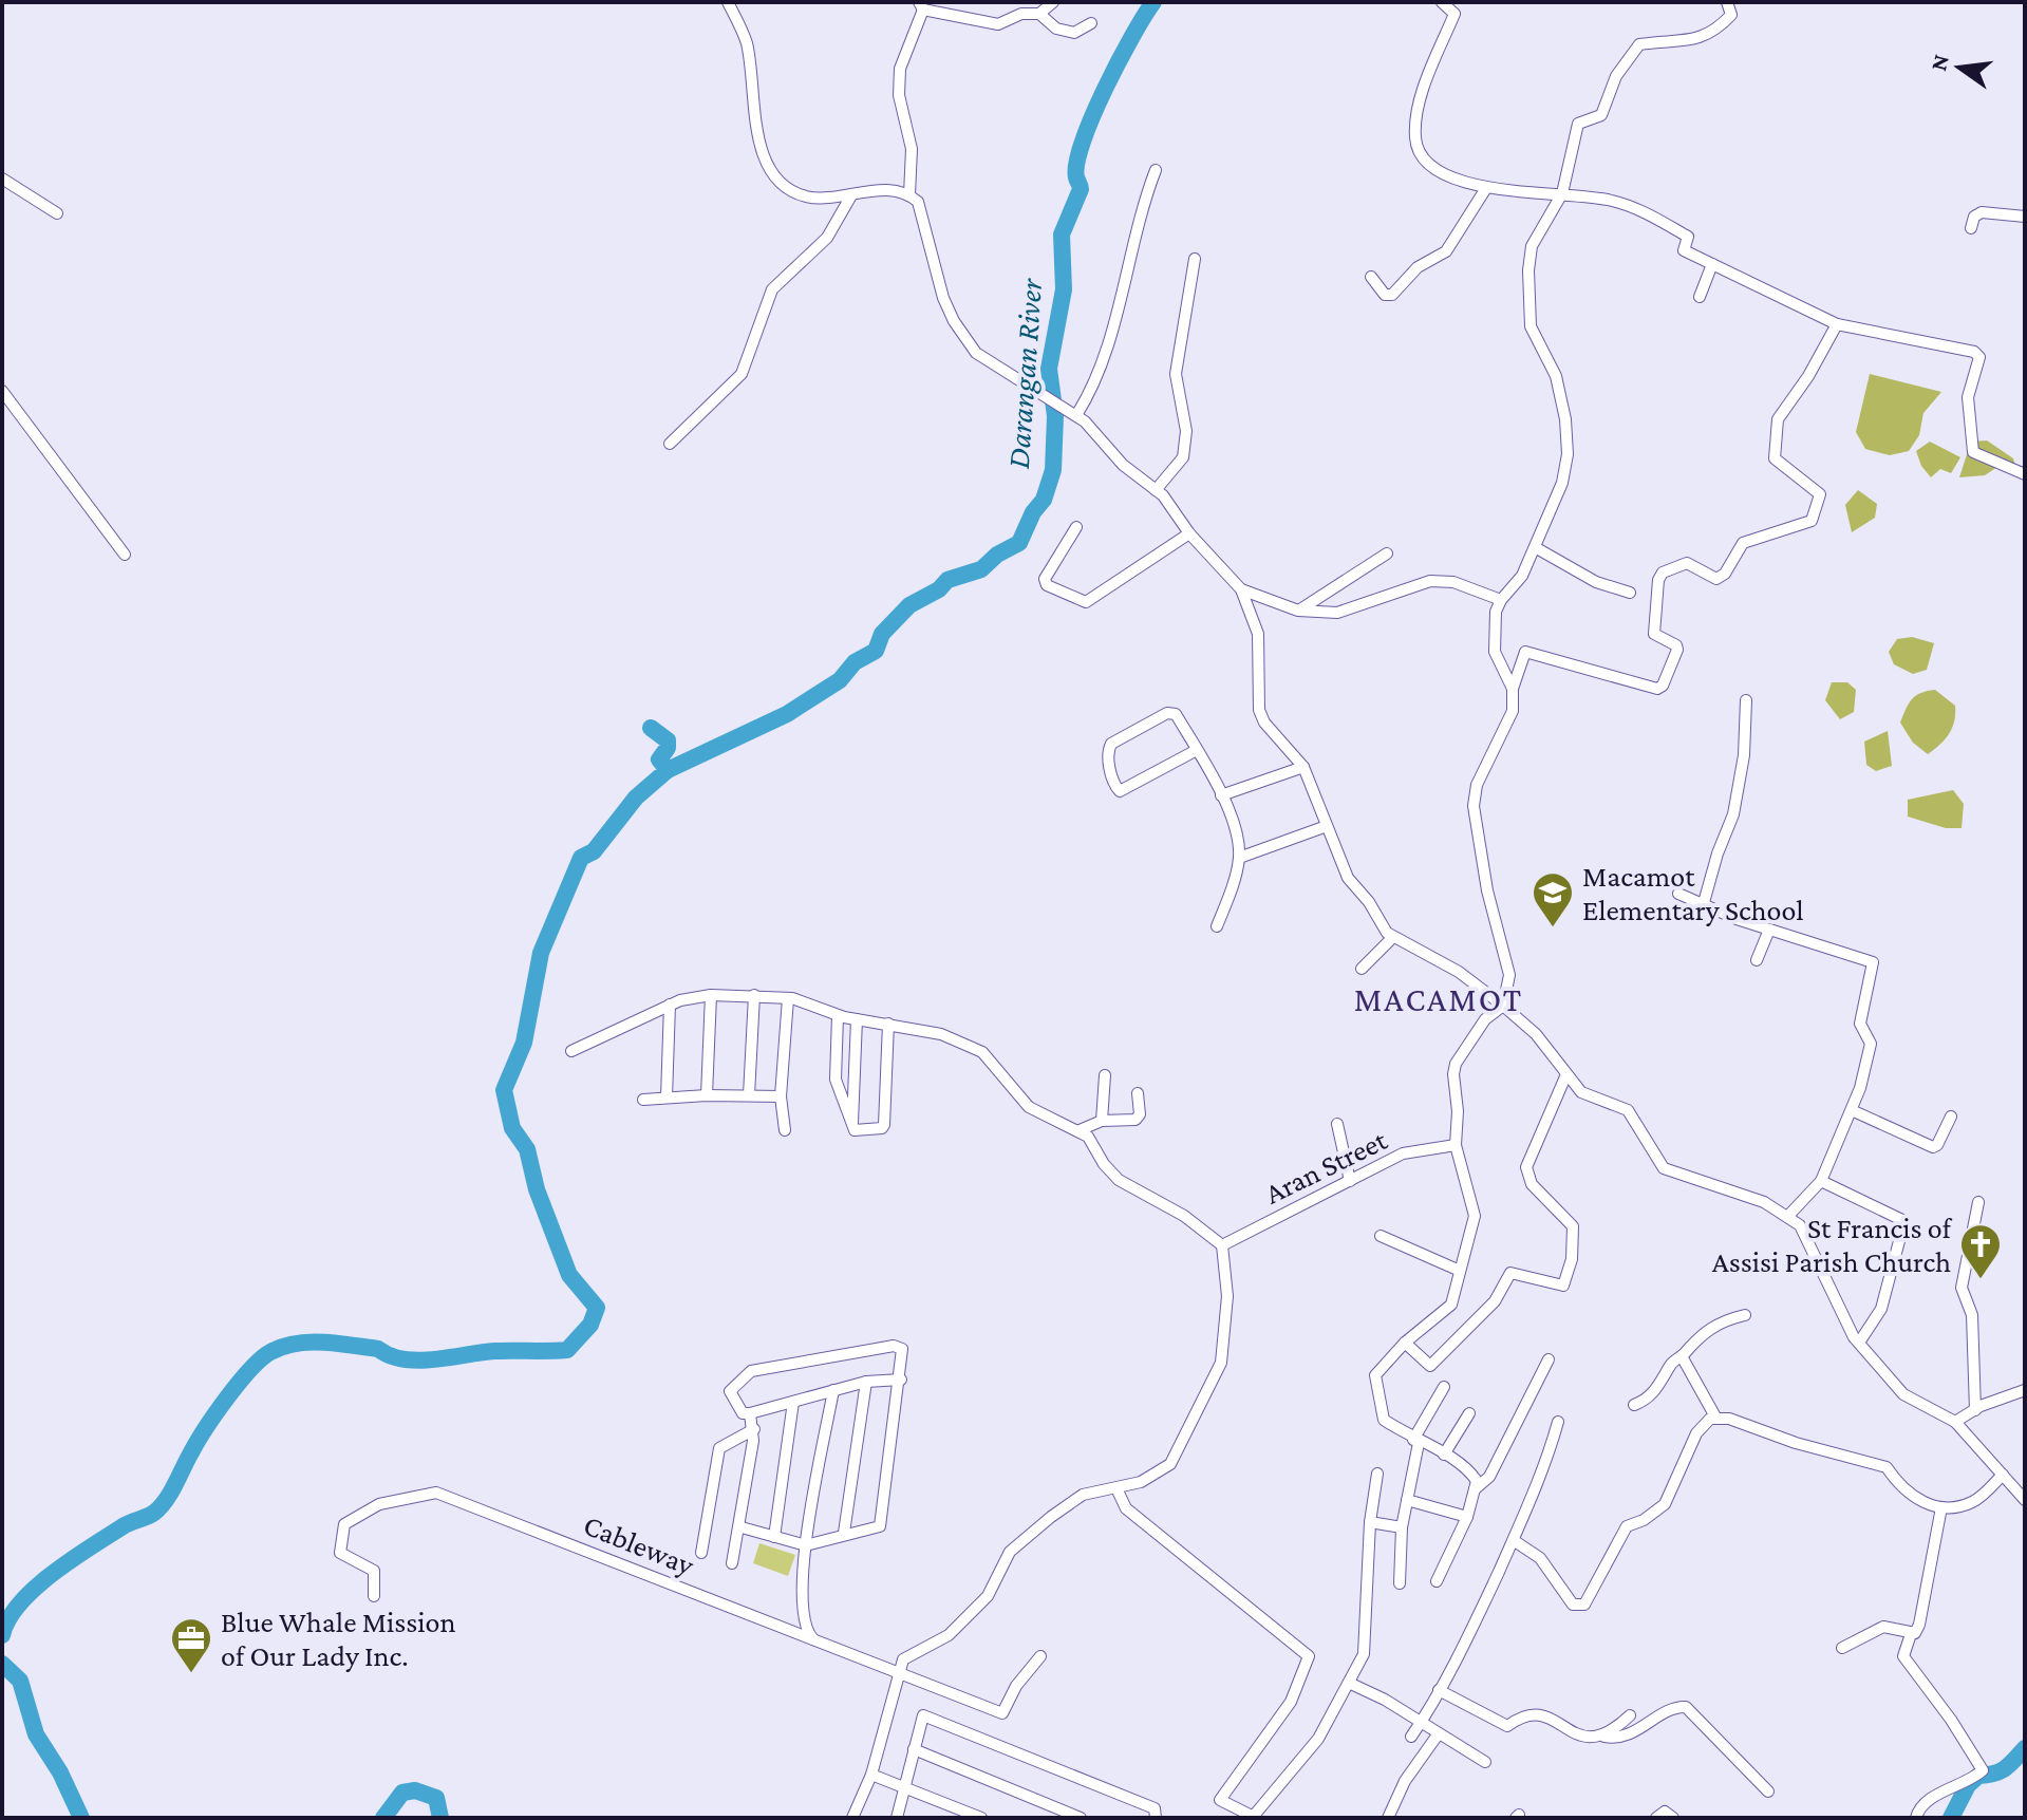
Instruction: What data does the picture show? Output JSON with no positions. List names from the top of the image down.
{
  "streets": {
    "street": ["Aran Street", "Cableway"]
  },
  "districts": ["MACAMOT"],
  "water": ["Darangan River"],
  "places": {
    "school or university": ["Macamot Elementary School"],
    "church": ["St Francis of Assisi Parish Church"],
    "office": ["Blue Whale Mission of Our Lady Inc."]
  },
  "north": "left"
}
